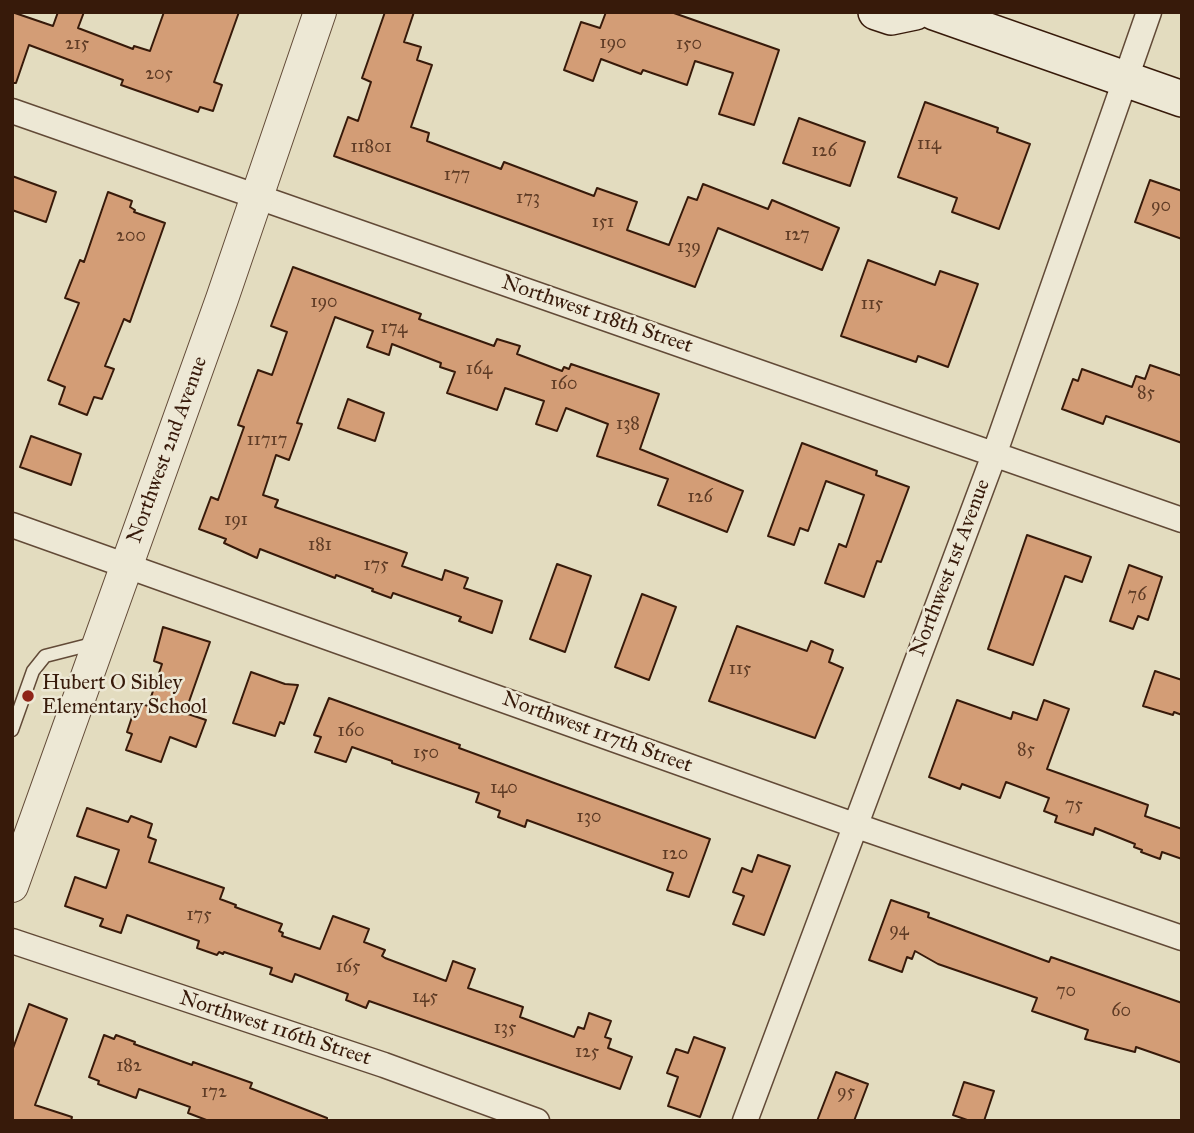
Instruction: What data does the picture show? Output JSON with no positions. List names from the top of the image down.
{
  "streets": {
    "street": [
      "Northwest 118th Street",
      "Northwest 2nd Avenue",
      "Northwest 1st Avenue",
      "Northwest 117th Street",
      "Northwest 116th Street"
    ]
  },
  "crossings": [
    ["Northwest 118th Street", "Northwest 2nd Avenue"],
    ["Northwest 118th Street", "Northwest 1st Avenue"],
    ["Northwest 2nd Avenue", "Northwest 117th Street"],
    ["Northwest 1st Avenue", "Northwest 117th Street"]
  ],
  "places": ["Hubert O Sibley Elementary School"],
  "house_numbers": [
    "190",
    "215",
    "150",
    "205",
    "114",
    "11801",
    "126",
    "177",
    "173",
    "90",
    "151",
    "127",
    "200",
    "139",
    "190",
    "115",
    "174",
    "164",
    "160",
    "85",
    "138",
    "11717",
    "126",
    "191",
    "181",
    "175",
    "76",
    "115",
    "160",
    "85",
    "150",
    "140",
    "75",
    "130",
    "120",
    "175",
    "94",
    "165",
    "70",
    "145",
    "60",
    "135",
    "125",
    "182",
    "172",
    "95"
  ]
}
